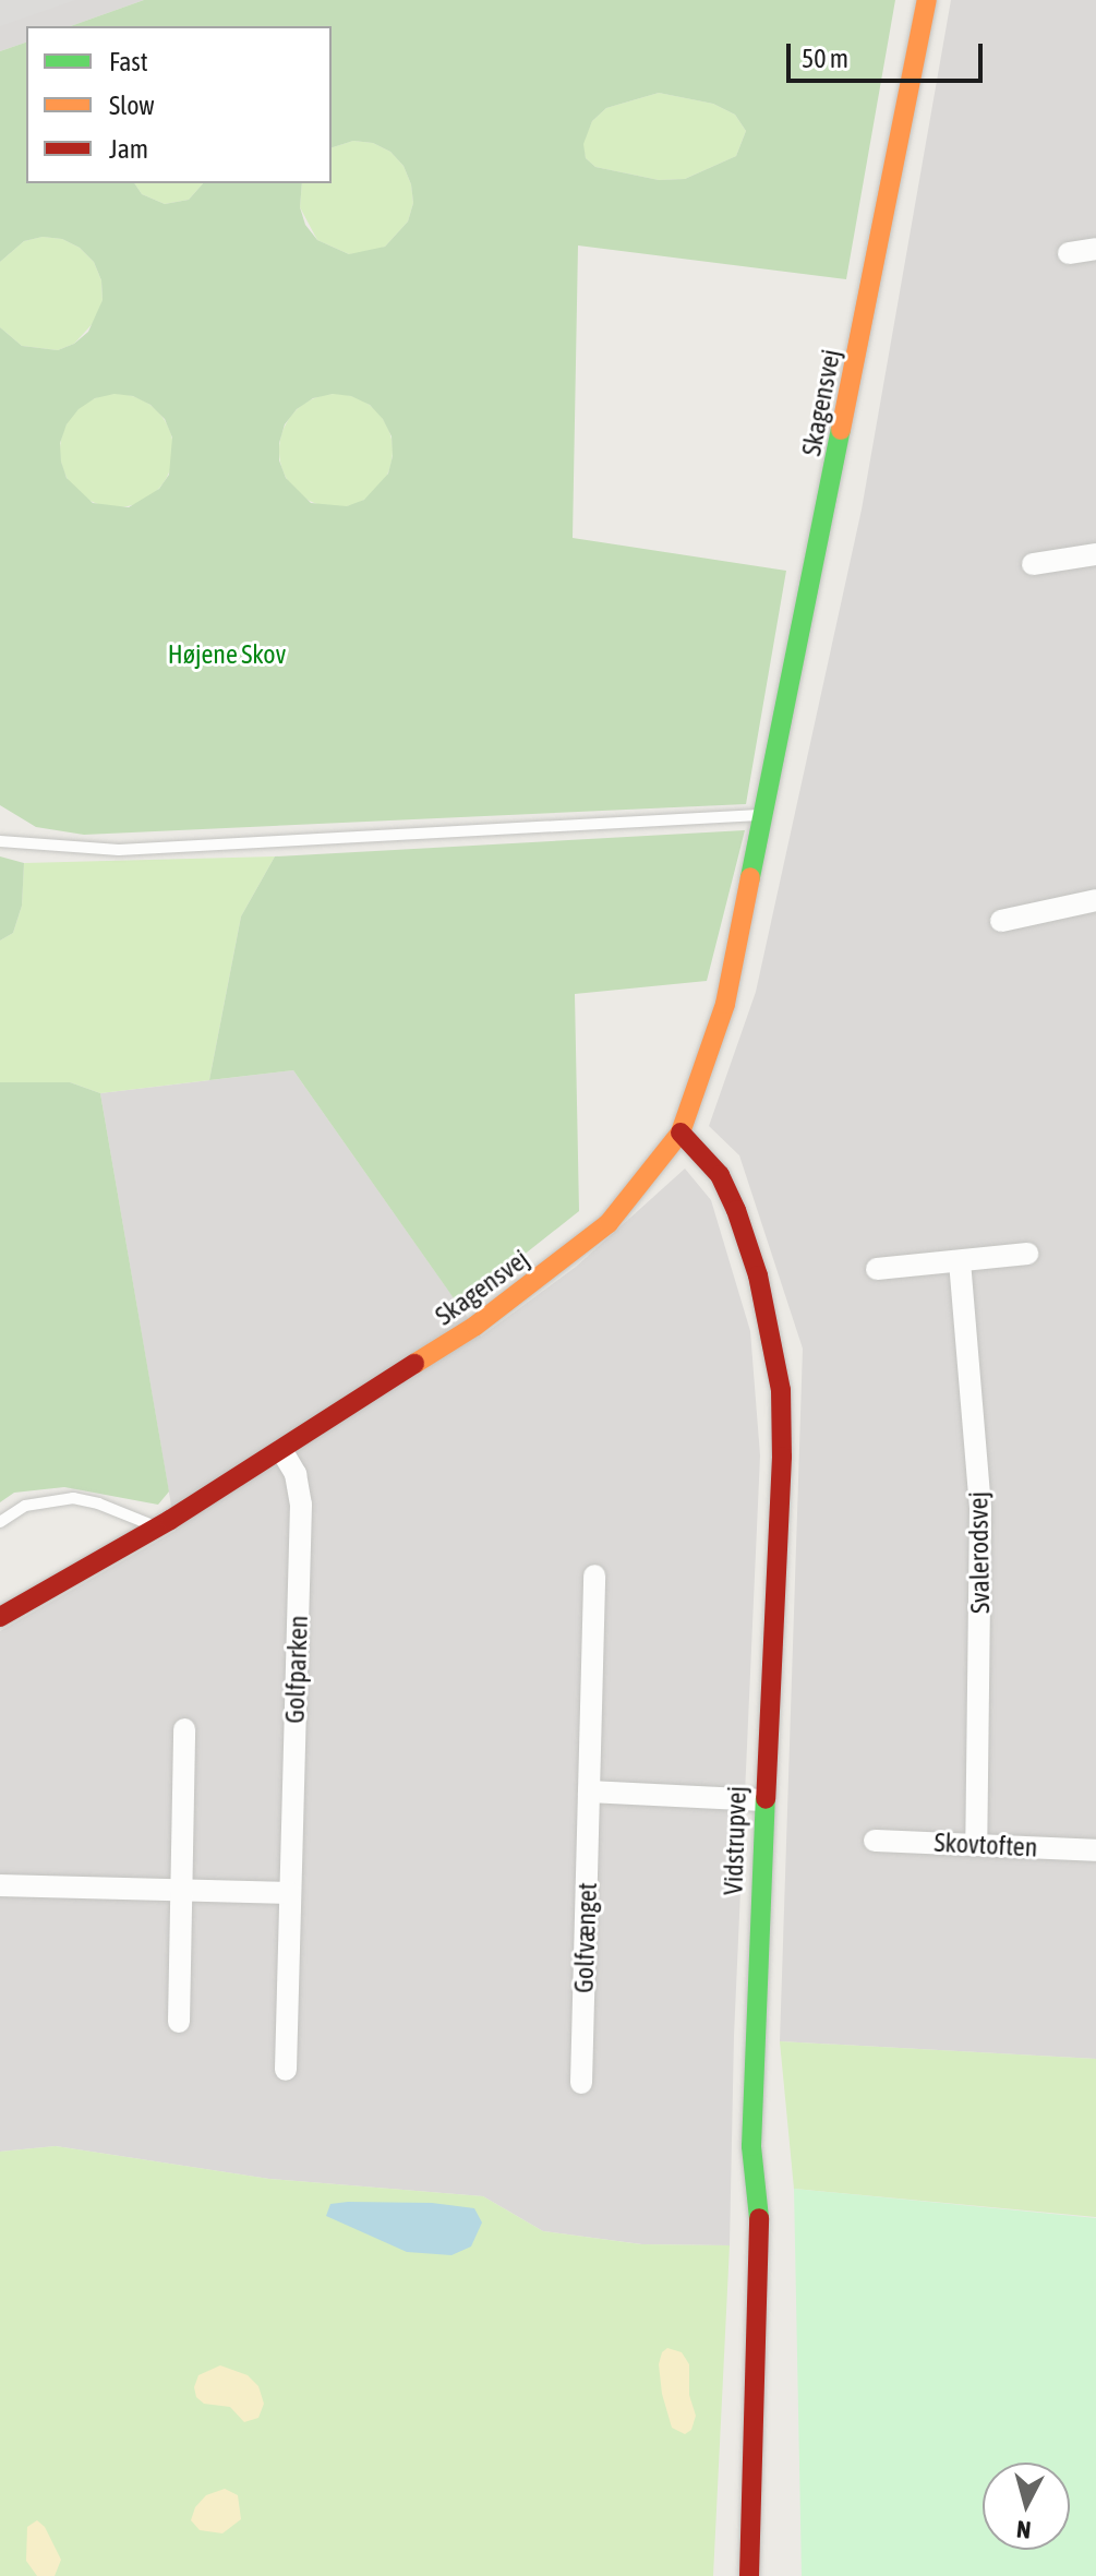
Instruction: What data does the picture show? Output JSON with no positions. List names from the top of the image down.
{
  "streets": {
    "street": [
      "Skagensvej",
      "Svalerodsvej",
      "Golfparken",
      "Vidstrupvej",
      "Skovtoften",
      "Golfvænget"
    ]
  },
  "crossings": [
    ["Skagensvej", "Golfparken"],
    ["Skagensvej", "Vidstrupvej"],
    ["Svalerodsvej", "Skovtoften"]
  ],
  "parks": ["Højene Skov"],
  "legend": ["Fast", "Slow", "Jam"],
  "scale_bar": "50 m",
  "north": "bottom"
}
